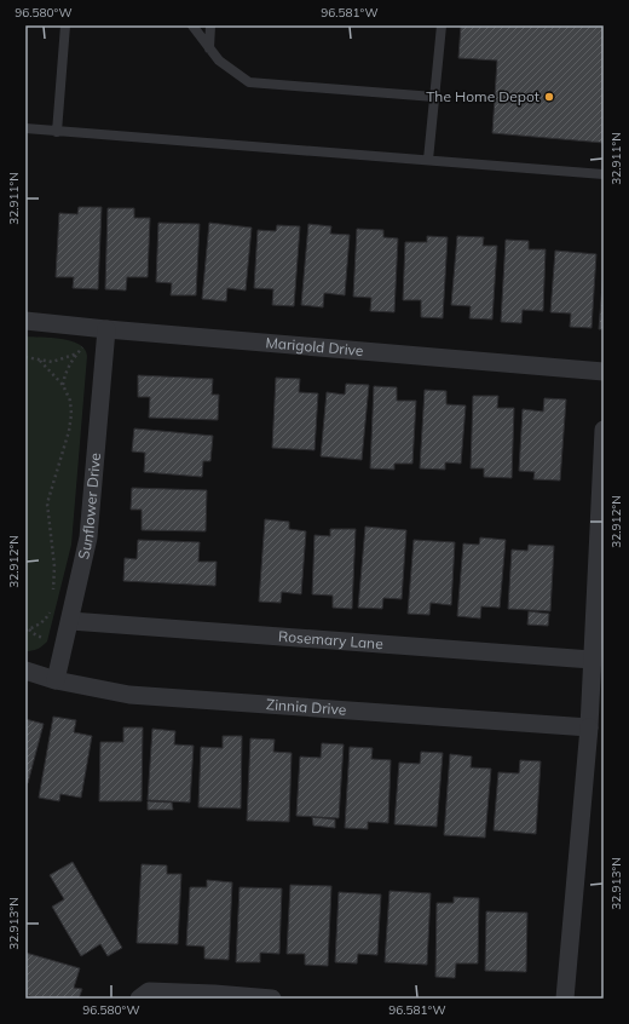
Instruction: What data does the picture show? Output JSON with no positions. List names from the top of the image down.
{
  "streets": {
    "street": [
      "Marigold Drive",
      "Sunflower Drive",
      "Rosemary Lane",
      "Zinnia Drive"
    ]
  },
  "crossings": [
    ["Marigold Drive", "Sunflower Drive"],
    ["Sunflower Drive", "Rosemary Lane"],
    ["Sunflower Drive", "Zinnia Drive"]
  ],
  "places": ["The Home Depot"],
  "coordinates": [
    "96.580°W",
    "96.581°W",
    "32.911°N",
    "32.912°N",
    "32.913°N"
  ]
}
